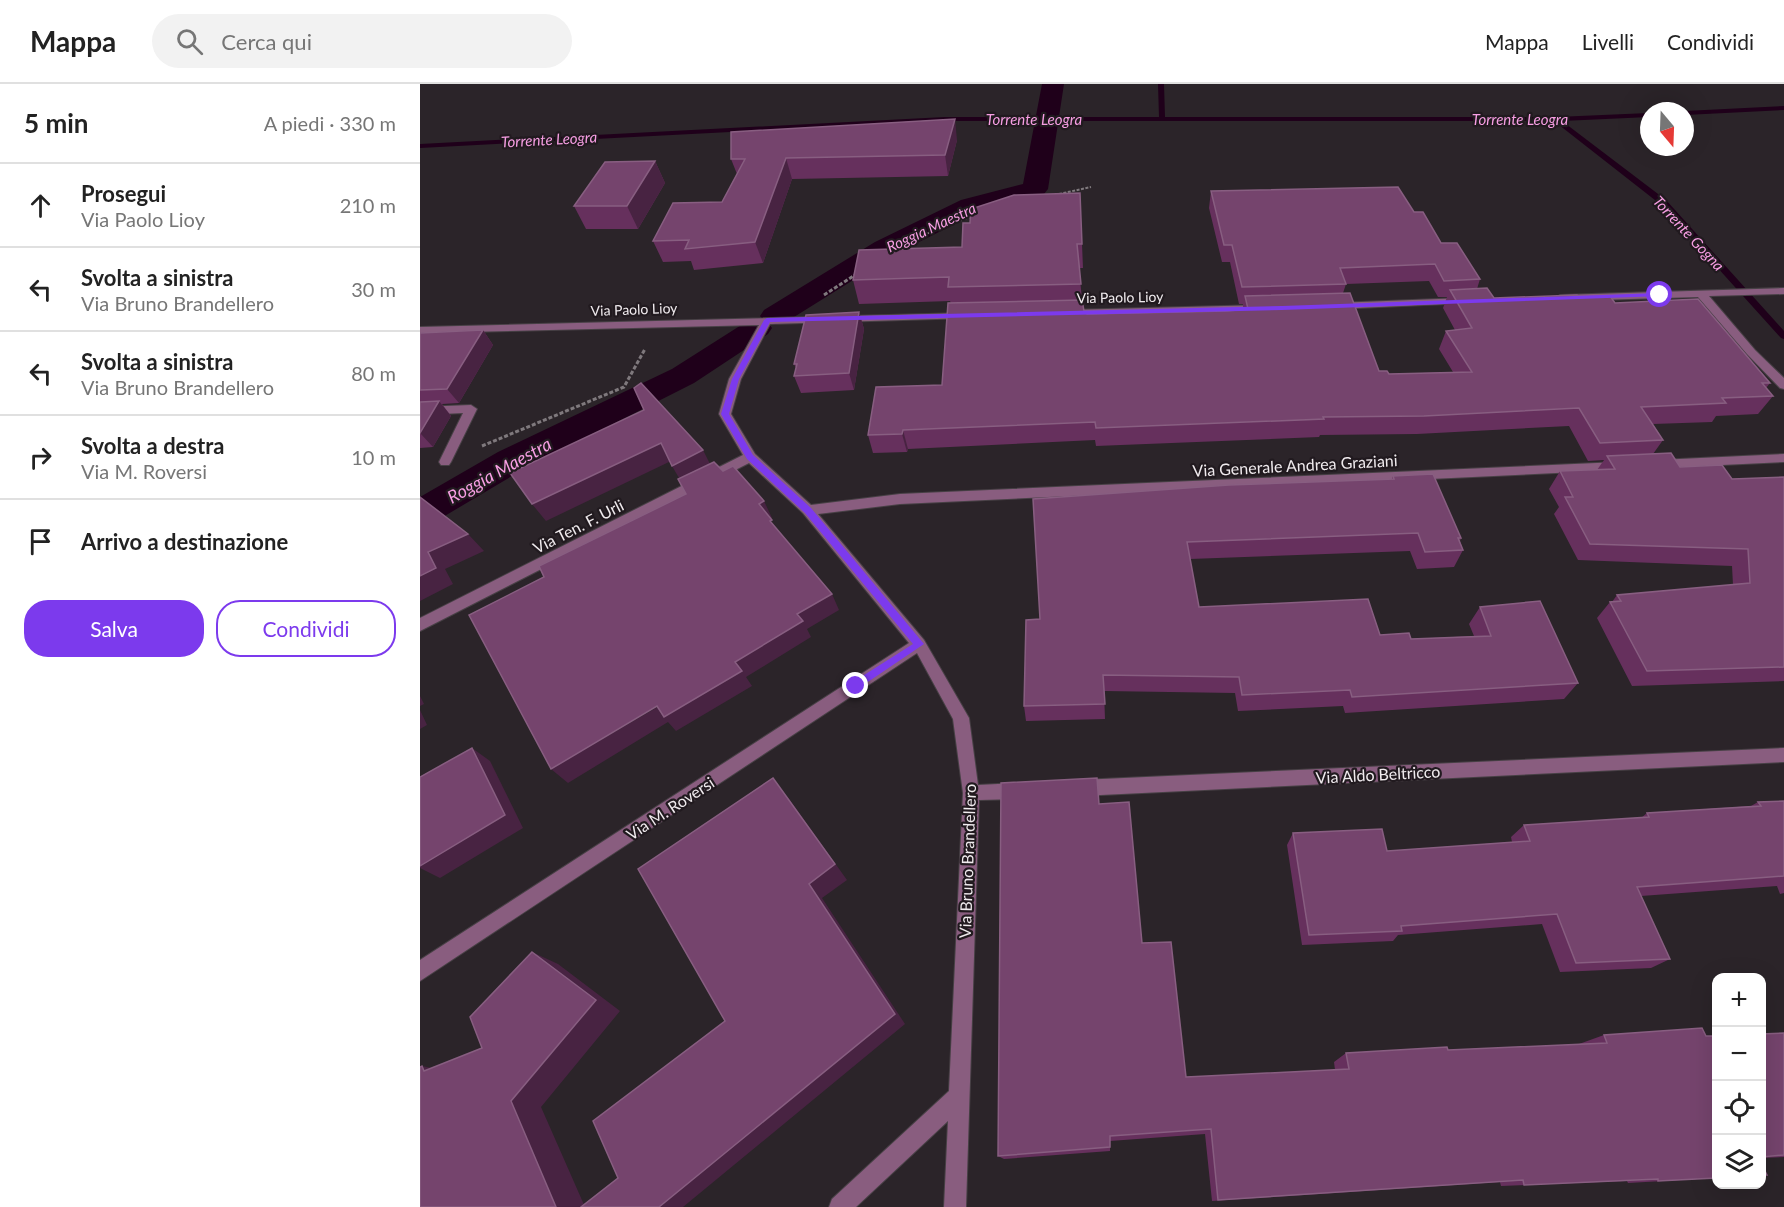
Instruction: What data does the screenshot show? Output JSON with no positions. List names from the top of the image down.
{
  "streets": {
    "street": [
      "Via Paolo Lioy",
      "Via Generale Andrea Graziani",
      "Via Ten. F. Urli",
      "Via Aldo Beltricco",
      "Via M. Roversi",
      "Via Bruno Brandellero"
    ]
  },
  "crossings": [
    ["Via Paolo Lioy", "Via Bruno Brandellero"],
    ["Via Generale Andrea Graziani", "Via Bruno Brandellero"],
    ["Via Ten. F. Urli", "Via Bruno Brandellero"],
    ["Via M. Roversi", "Via Bruno Brandellero"]
  ],
  "water": ["Torrente Leogra", "Roggia Maestra", "Torrente Gogna"],
  "north": "bottom",
  "page": {
    "header": "Mappa",
    "search": "Cerca qui",
    "nav": ["Mappa", "Livelli", "Condividi"],
    "heading": ["5 min", "A piedi · 330 m"],
    "list": [
      ["Prosegui", "Via Paolo Lioy", "210 m"],
      ["Svolta a sinistra", "Via Bruno Brandellero", "30 m"],
      ["Svolta a sinistra", "Via Bruno Brandellero", "80 m"],
      ["Svolta a destra", "Via M. Roversi", "10 m"],
      "Arrivo a destinazione"
    ],
    "buttons": ["Salva", "Condividi"],
    "map_buttons": ["+", "−"]
  }
}
